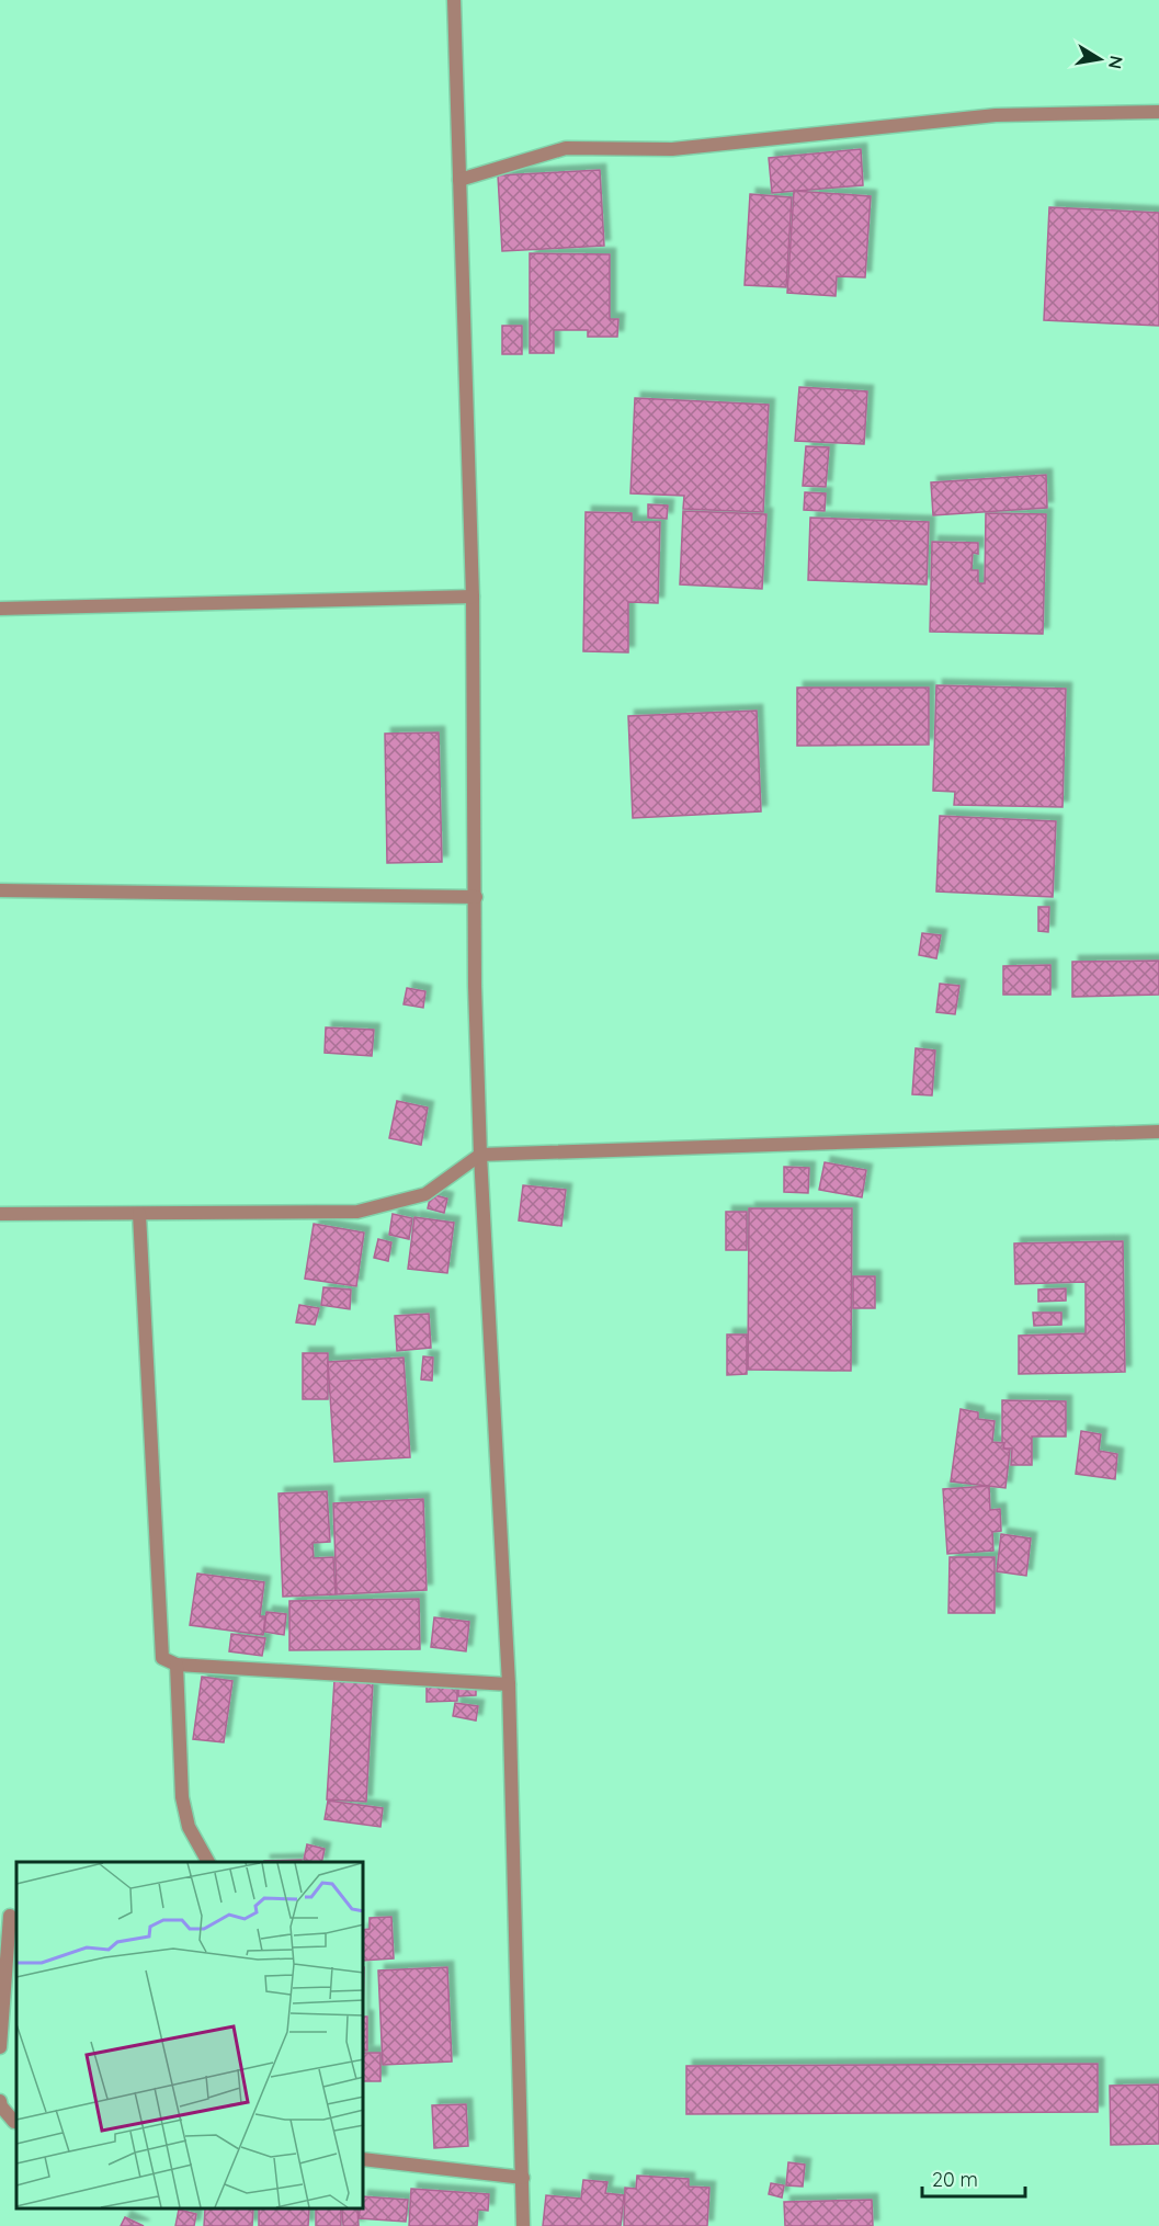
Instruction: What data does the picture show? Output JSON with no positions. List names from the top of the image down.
{
  "scale_bar": "20 m",
  "north": "right"
}
